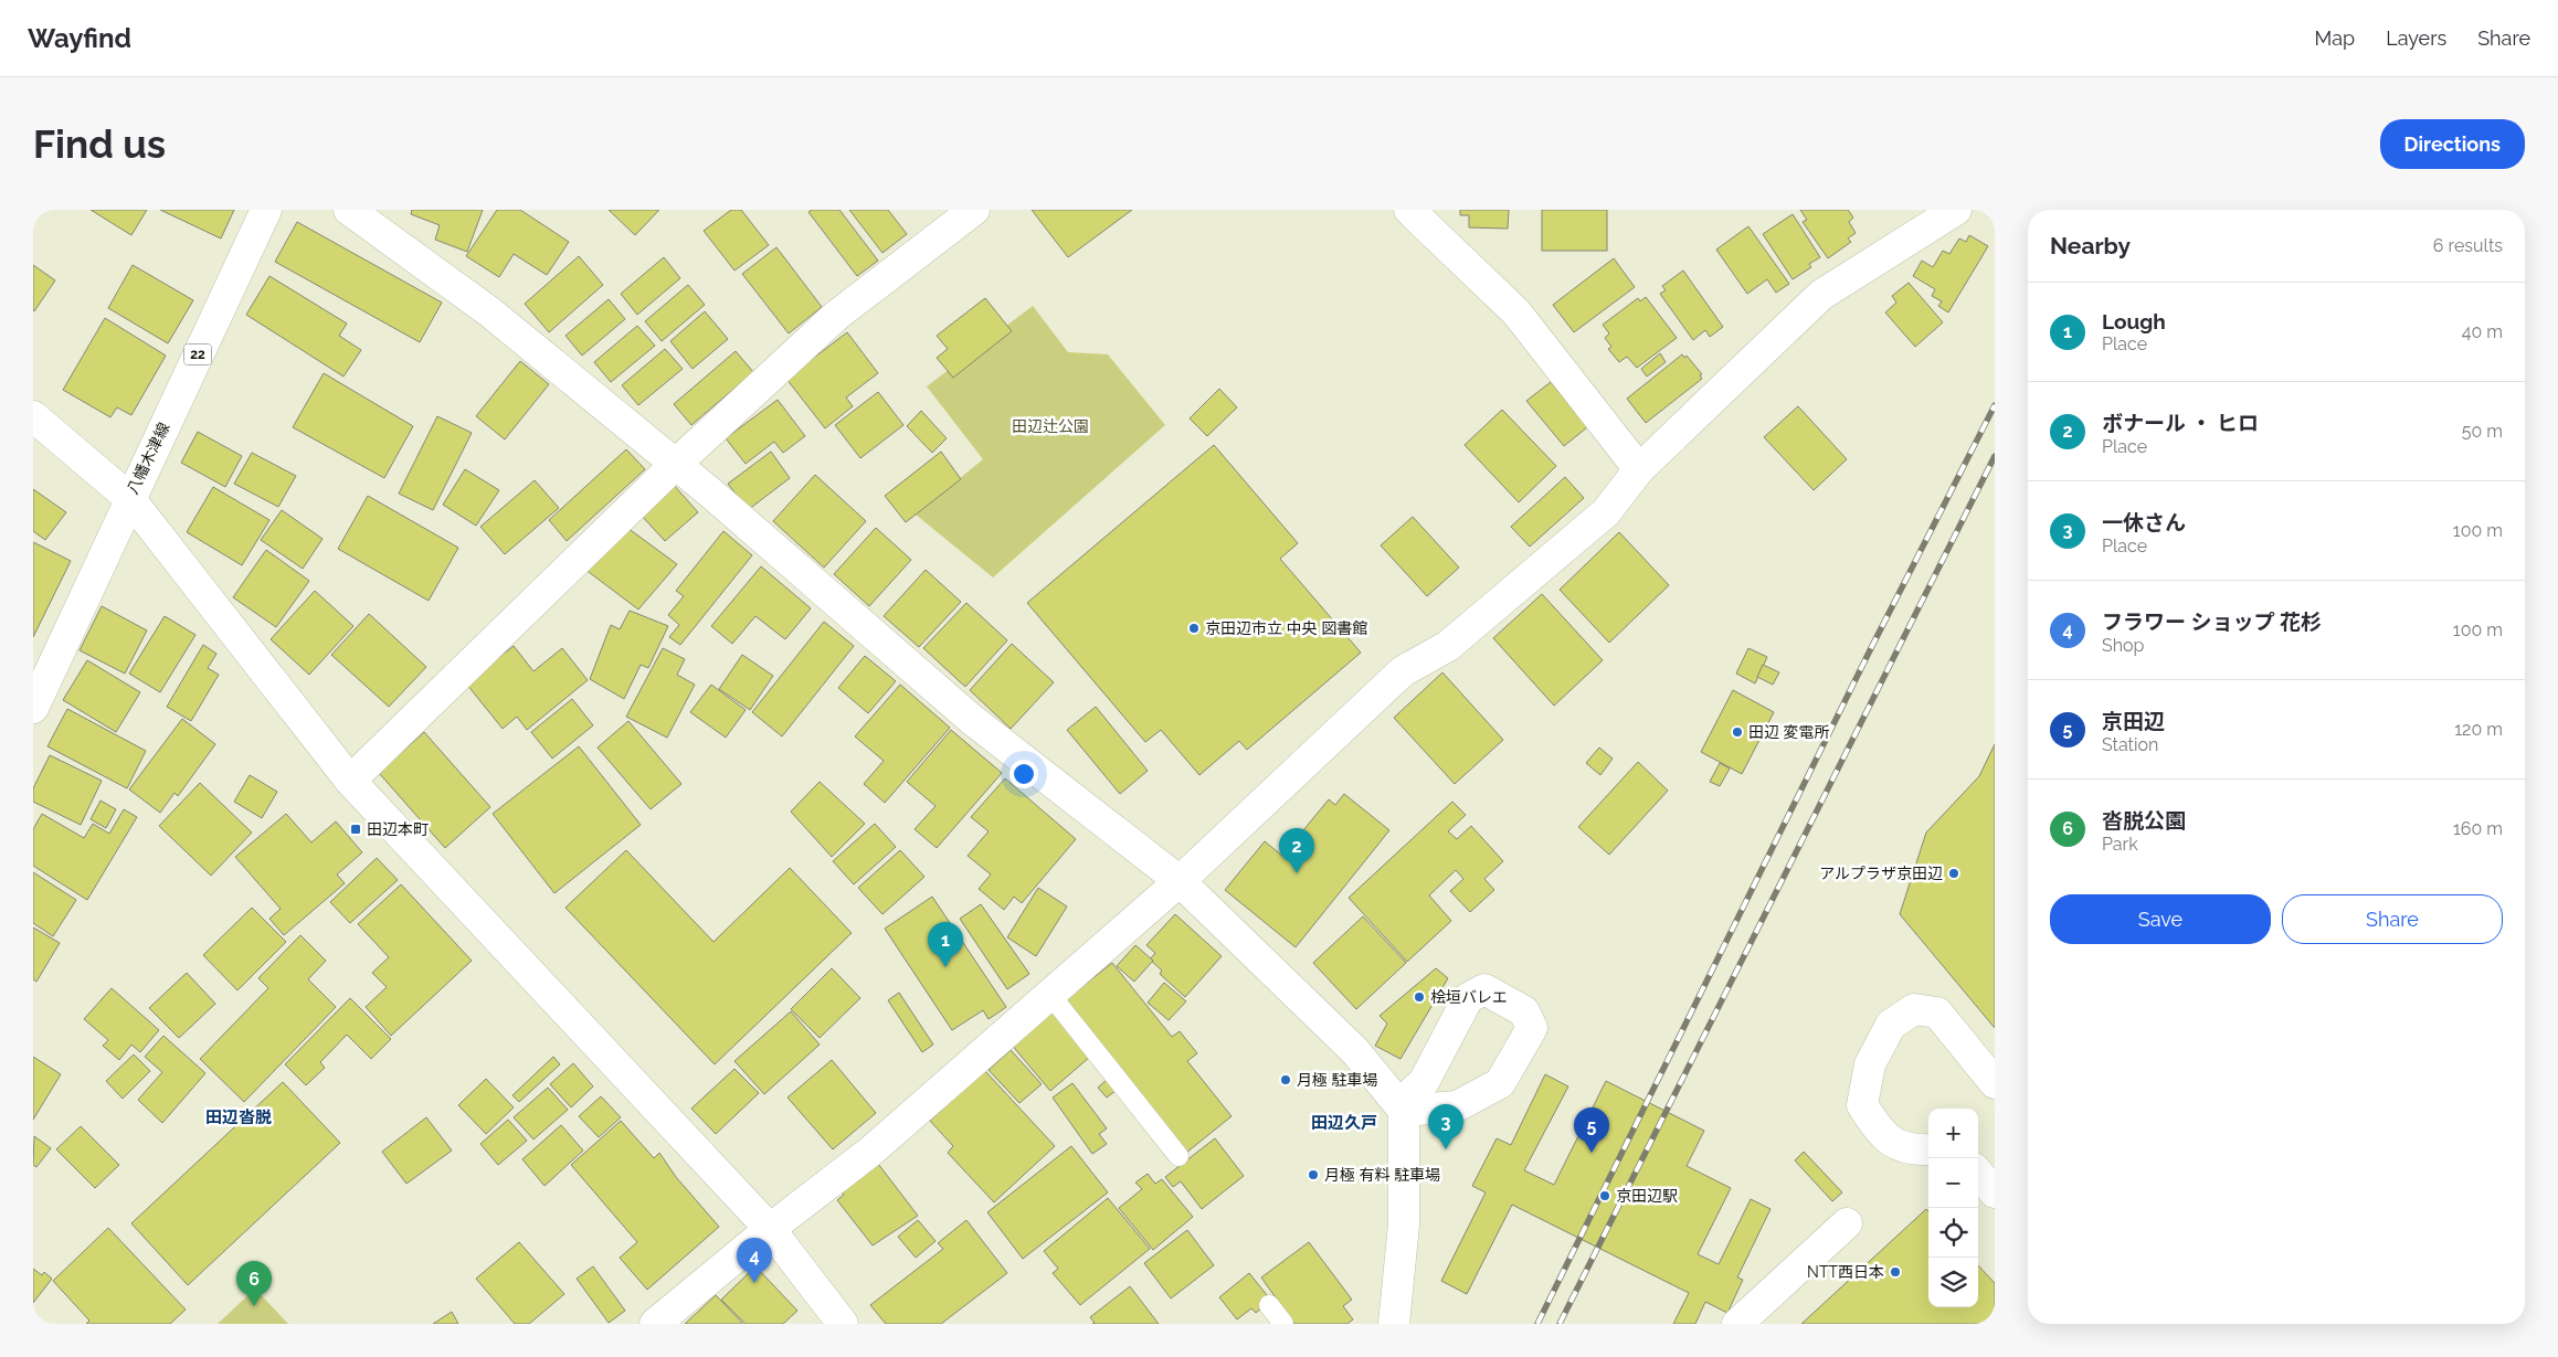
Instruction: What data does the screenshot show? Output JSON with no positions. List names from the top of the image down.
{
  "streets": {
    "street": ["22", "八幡木津線"]
  },
  "districts": ["田辺沓脱", "田辺久戸"],
  "parks": ["田辺辻公園"],
  "places": {
    "other": [
      "京田辺市立 中央 図書館",
      "田辺 変電所",
      "アルプラザ京田辺",
      "桧垣バレエ",
      "月極 駐車場",
      "月極 有料 駐車場",
      "京田辺駅",
      "NTT西日本"
    ],
    "transit": ["田辺本町"]
  },
  "page": {
    "header": "Wayfind",
    "nav": ["Map", "Layers", "Share"],
    "buttons": [
      "Directions",
      ["Save", "Share"]
    ],
    "title": "Find us",
    "heading": ["Nearby", "6 results"],
    "list": [
      {
        "mark": "1",
        "name": "Lough",
        "note": "Place",
        "value": "40 m"
      },
      {
        "mark": "2",
        "name": "ボナール ・ ヒロ",
        "note": "Place",
        "value": "50 m"
      },
      {
        "mark": "3",
        "name": "一休さん",
        "note": "Place",
        "value": "100 m"
      },
      {
        "mark": "4",
        "name": "フラワー ショップ 花杉",
        "note": "Shop",
        "value": "100 m"
      },
      {
        "mark": "5",
        "name": "京田辺",
        "note": "Station",
        "value": "120 m"
      },
      {
        "mark": "6",
        "name": "沓脱公園",
        "note": "Park",
        "value": "160 m"
      }
    ],
    "pins": [
      "2",
      "1",
      "3",
      "5",
      "4",
      "6"
    ],
    "map_buttons": ["+", "−"]
  }
}
